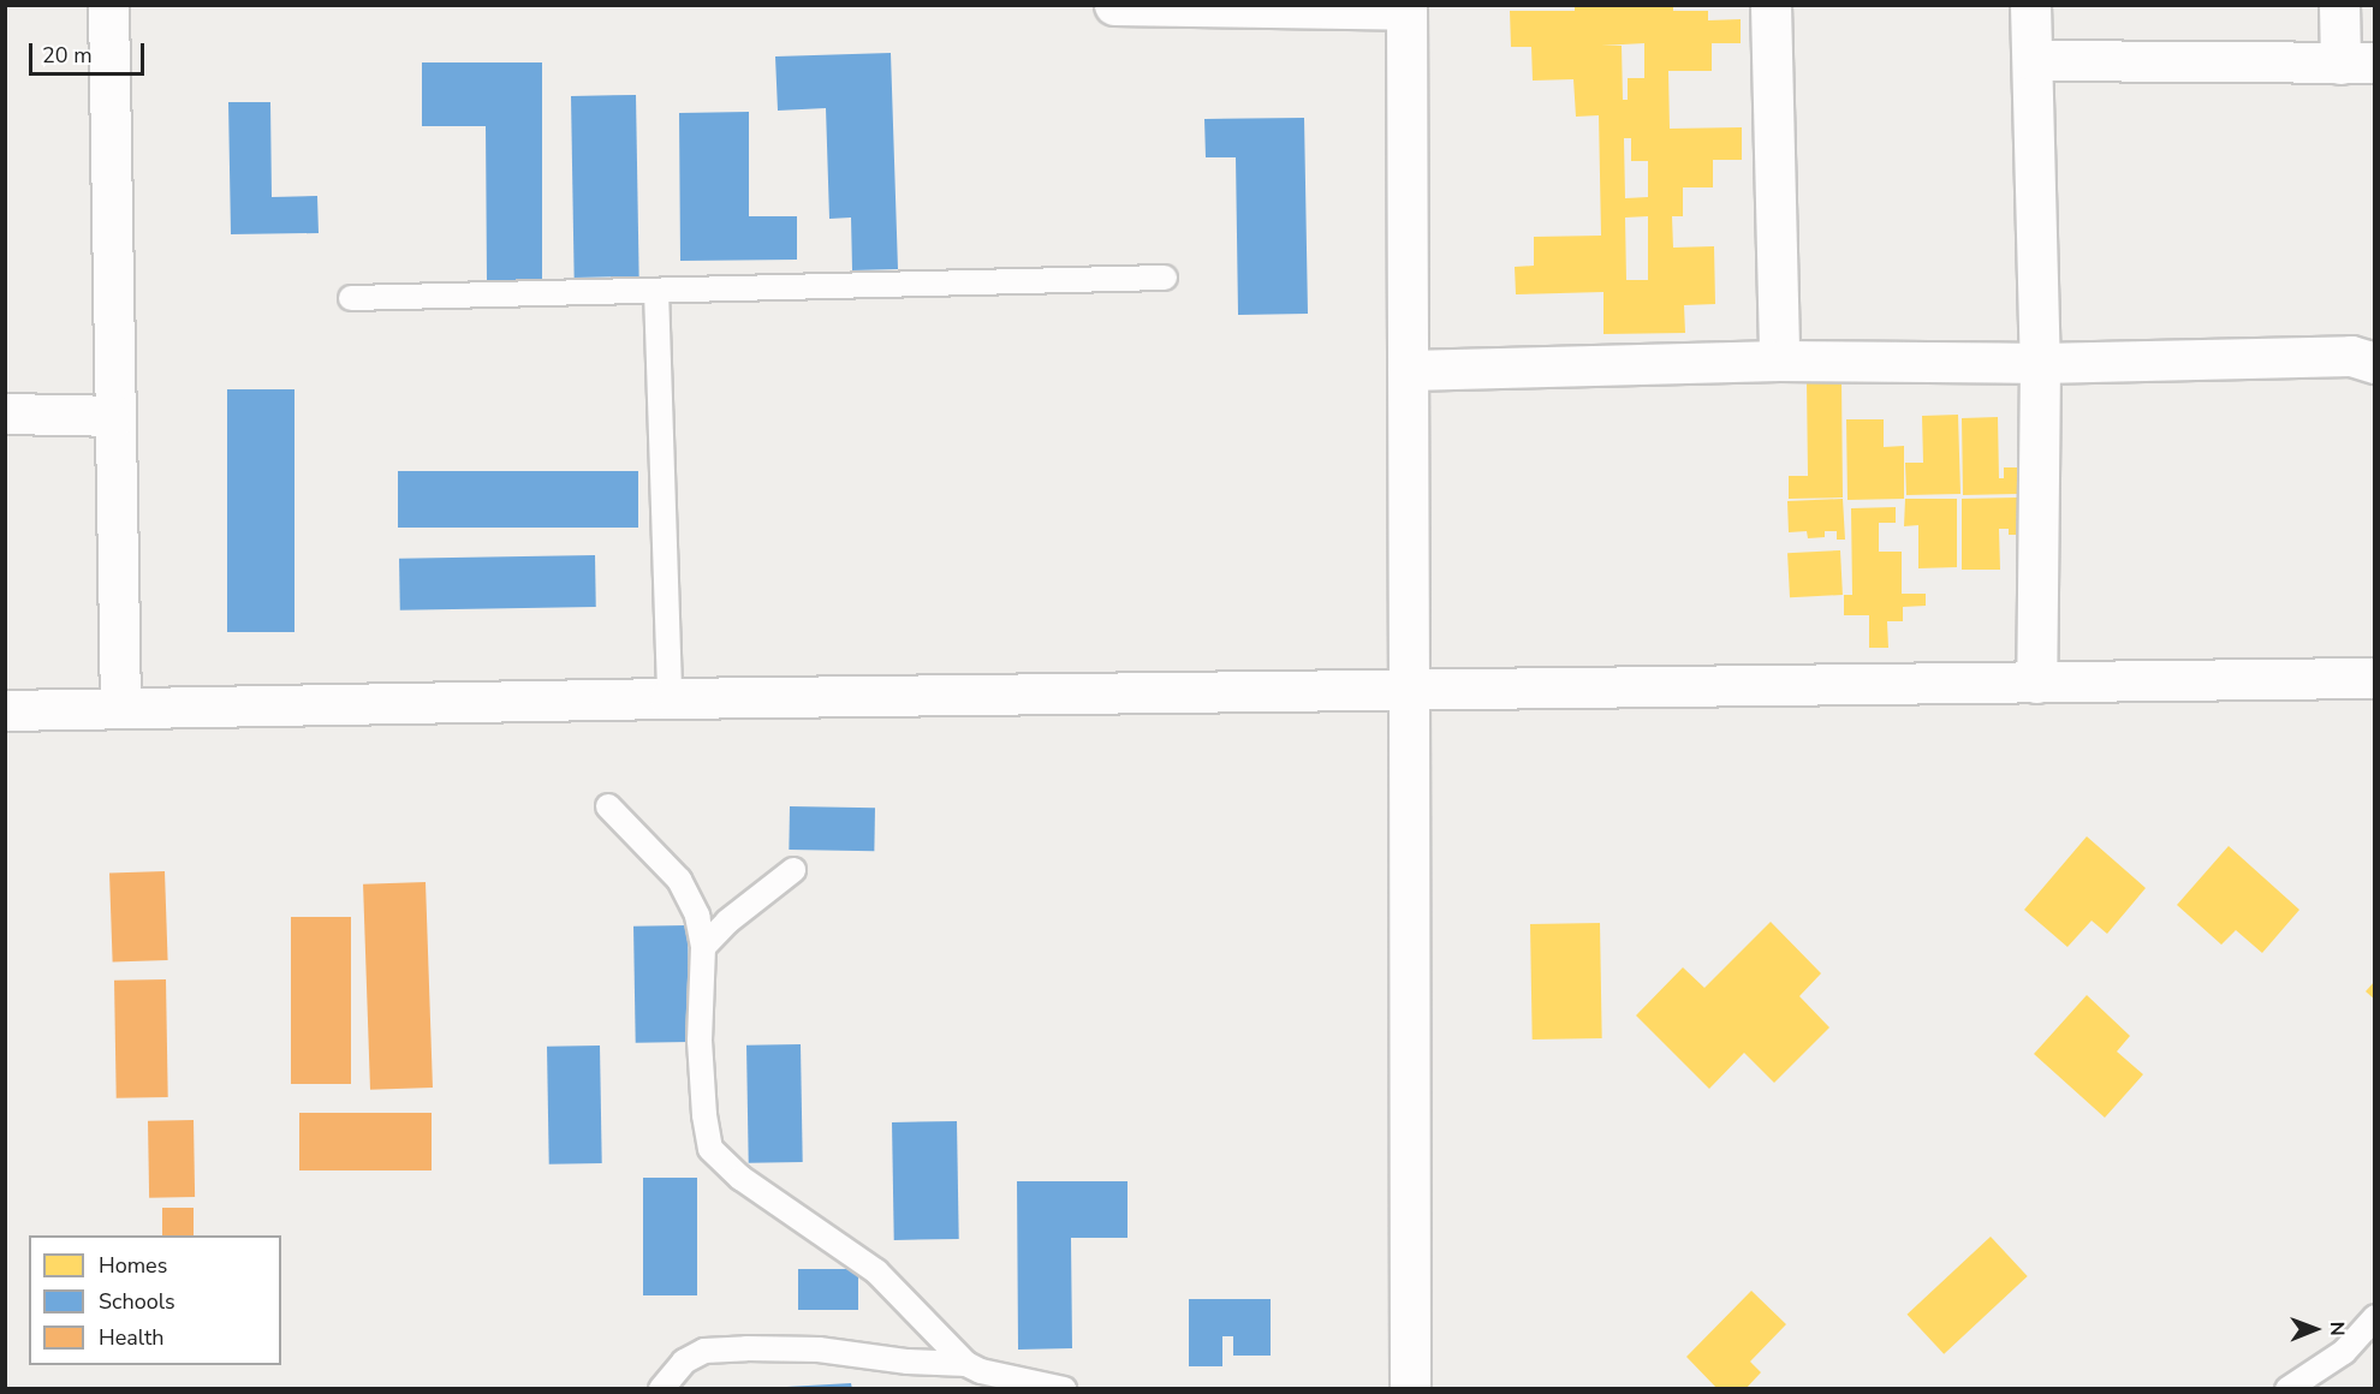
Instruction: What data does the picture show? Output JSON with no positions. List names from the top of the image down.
{
  "legend": ["Homes", "Schools", "Health"],
  "scale_bar": "20 m",
  "north": "right"
}
